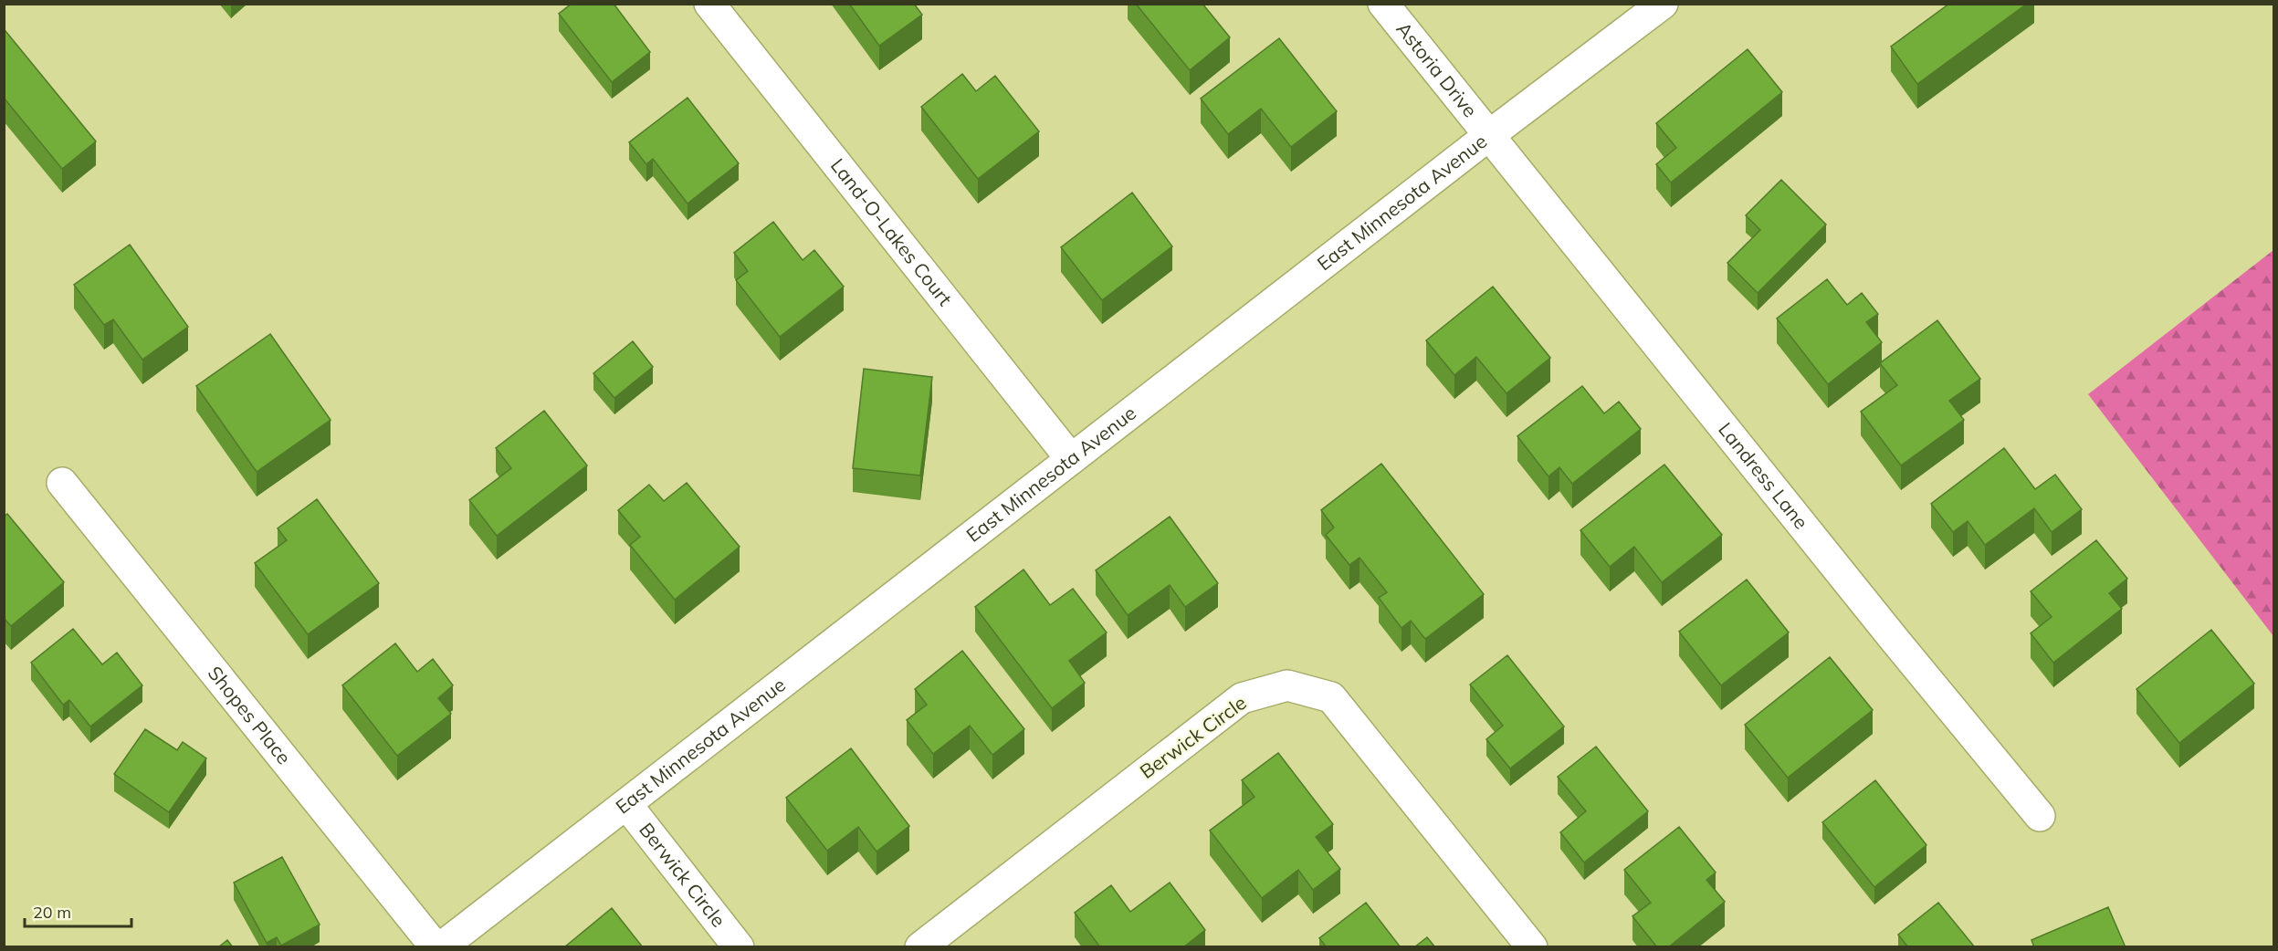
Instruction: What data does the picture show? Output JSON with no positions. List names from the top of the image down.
{
  "streets": {
    "street": [
      "Astoria Drive",
      "East Minnesota Avenue",
      "Land-O-Lakes Court",
      "Landress Lane",
      "Shopes Place",
      "Berwick Circle"
    ]
  },
  "crossings": [
    ["Astoria Drive", "East Minnesota Avenue"],
    ["Astoria Drive", "Landress Lane"],
    ["East Minnesota Avenue", "Land-O-Lakes Court"],
    ["East Minnesota Avenue", "Landress Lane"],
    ["East Minnesota Avenue", "Berwick Circle"]
  ],
  "scale_bar": "20 m"
}
